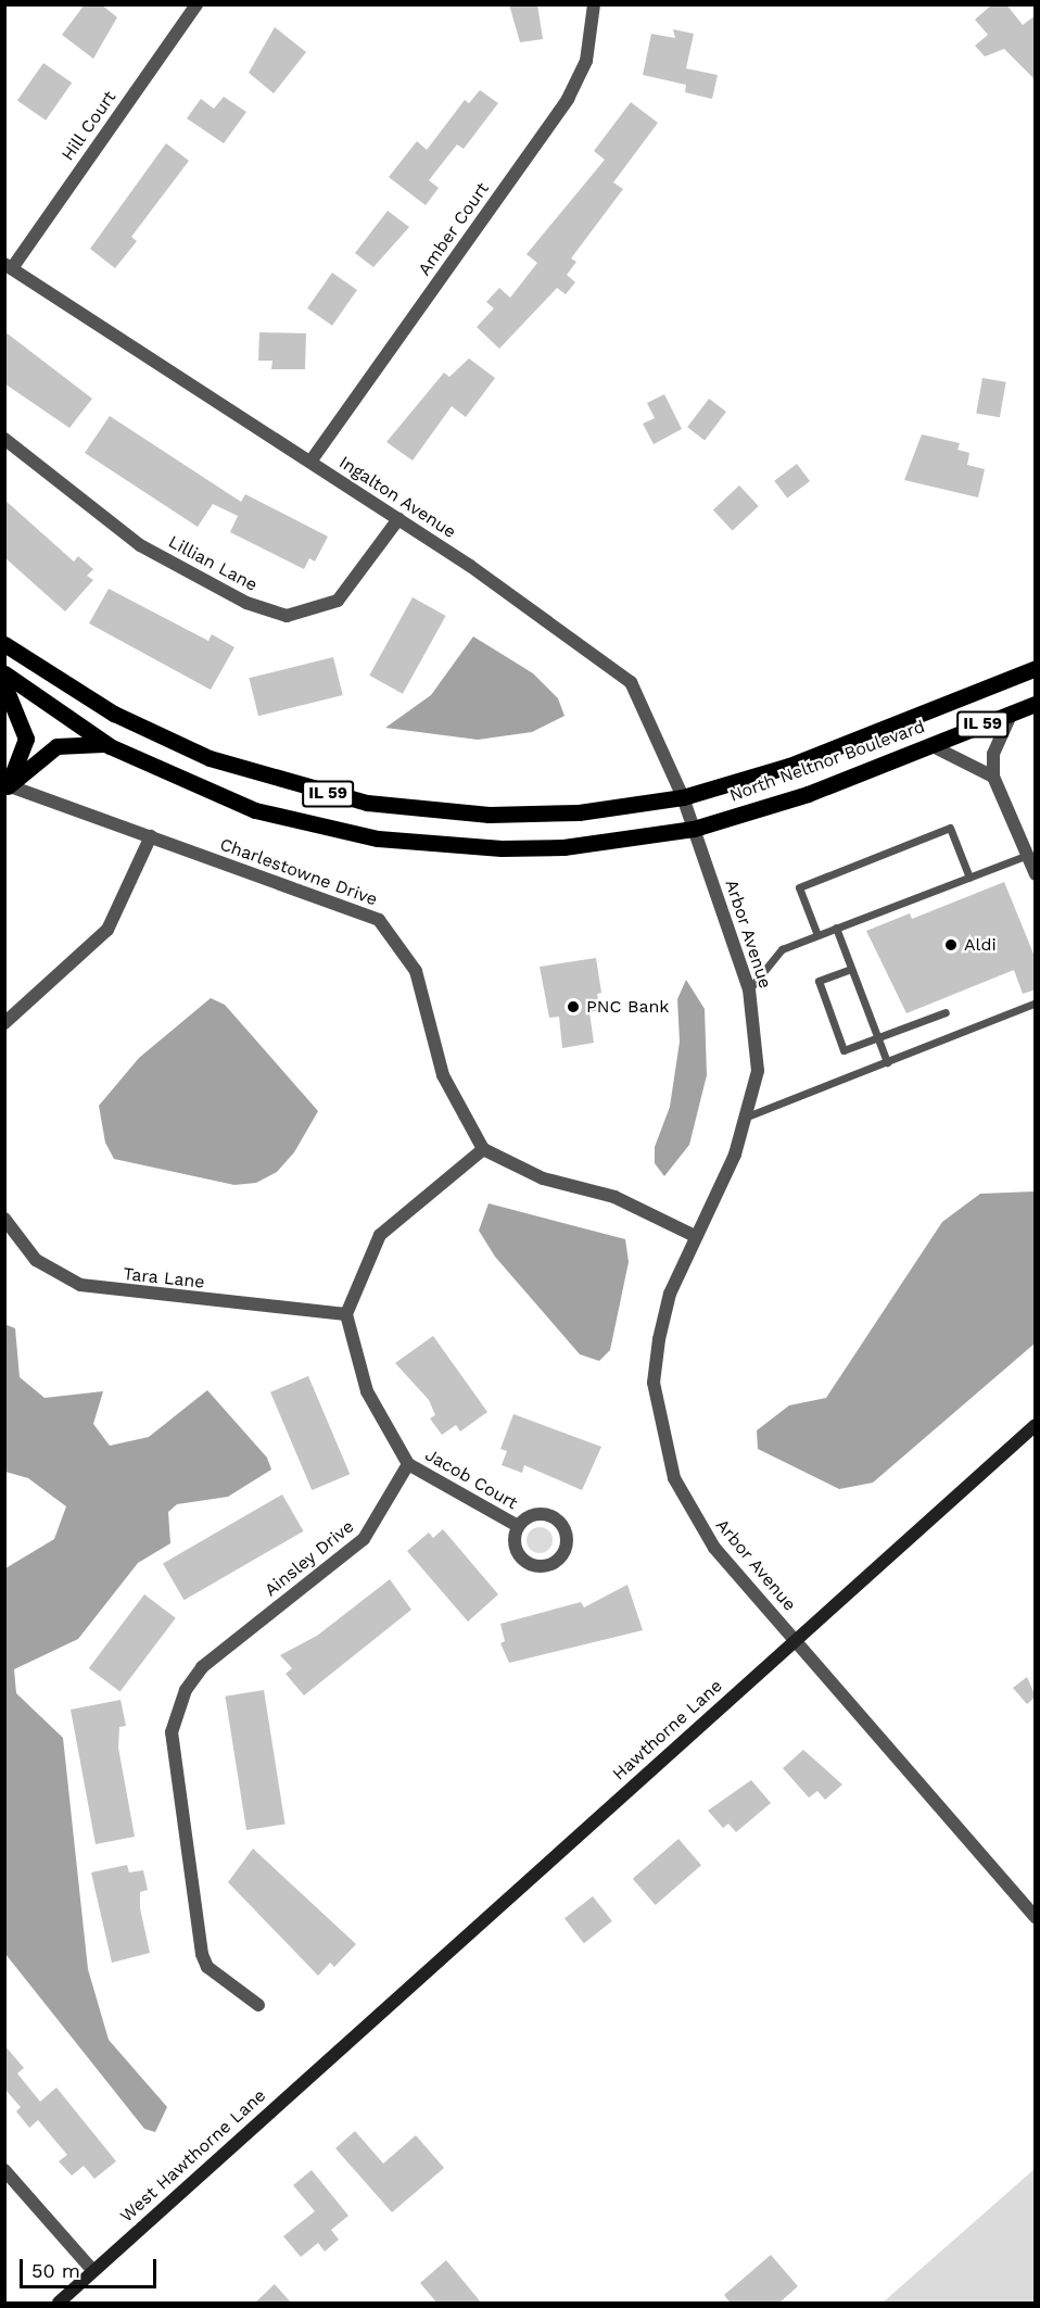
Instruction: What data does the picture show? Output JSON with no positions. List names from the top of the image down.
{
  "streets": {
    "main road": ["IL 59", "North Neltnor Boulevard"],
    "street": [
      "Hill Court",
      "Amber Court",
      "Ingalton Avenue",
      "Lillian Lane",
      "Charlestowne Drive",
      "Arbor Avenue",
      "Tara Lane",
      "Jacob Court",
      "Ainsley Drive",
      "Hawthorne Lane",
      "West Hawthorne Lane"
    ]
  },
  "crossings": [
    ["Hill Court", "Ingalton Avenue"],
    ["Amber Court", "Ingalton Avenue"],
    ["Ingalton Avenue", "Lillian Lane"],
    ["Ingalton Avenue", "North Neltnor Boulevard"],
    ["Ingalton Avenue", "Arbor Avenue"],
    ["North Neltnor Boulevard", "Arbor Avenue"],
    ["Arbor Avenue", "Hawthorne Lane"],
    ["Jacob Court", "Ainsley Drive"],
    ["Hawthorne Lane", "West Hawthorne Lane"]
  ],
  "places": ["Aldi", "PNC Bank"],
  "scale_bar": "50 m"
}
